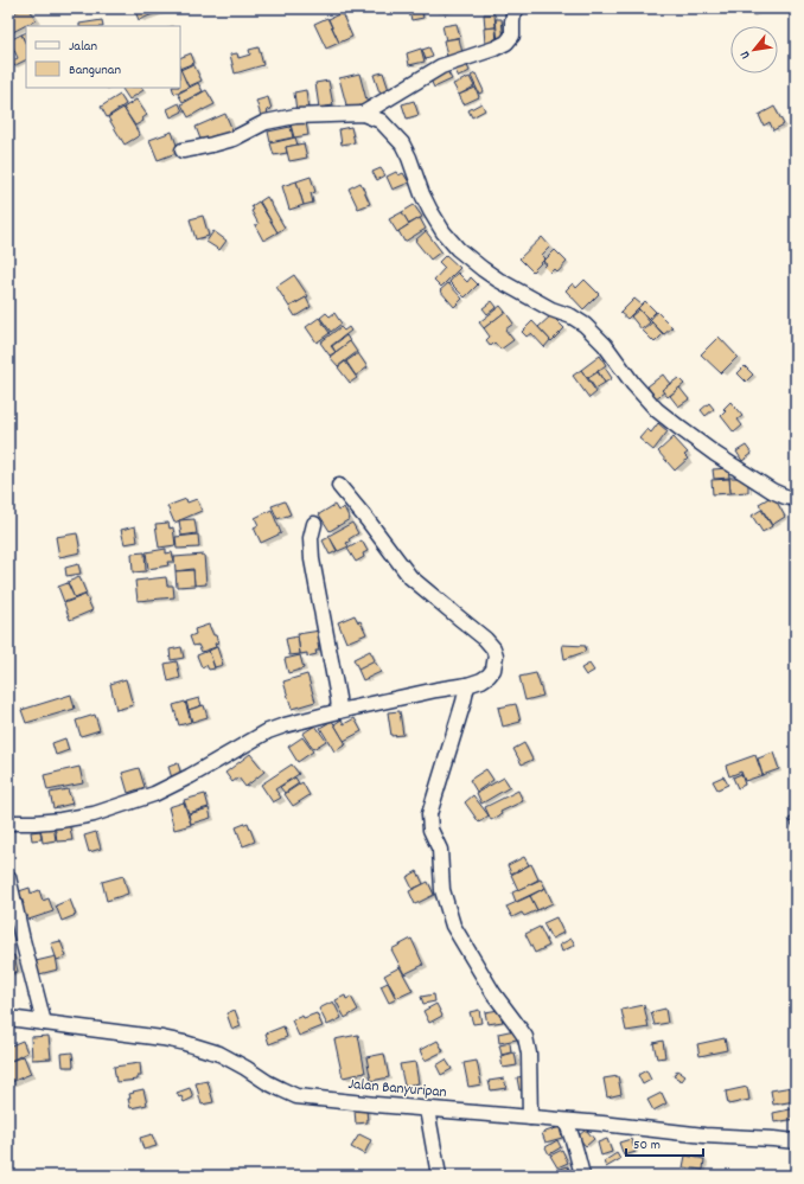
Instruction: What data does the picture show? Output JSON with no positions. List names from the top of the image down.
{
  "streets": {
    "street": ["Jalan Banyuripan"]
  },
  "legend": ["Jalan", "Bangunan"],
  "scale_bar": "50 m",
  "north": "bottom left"
}
